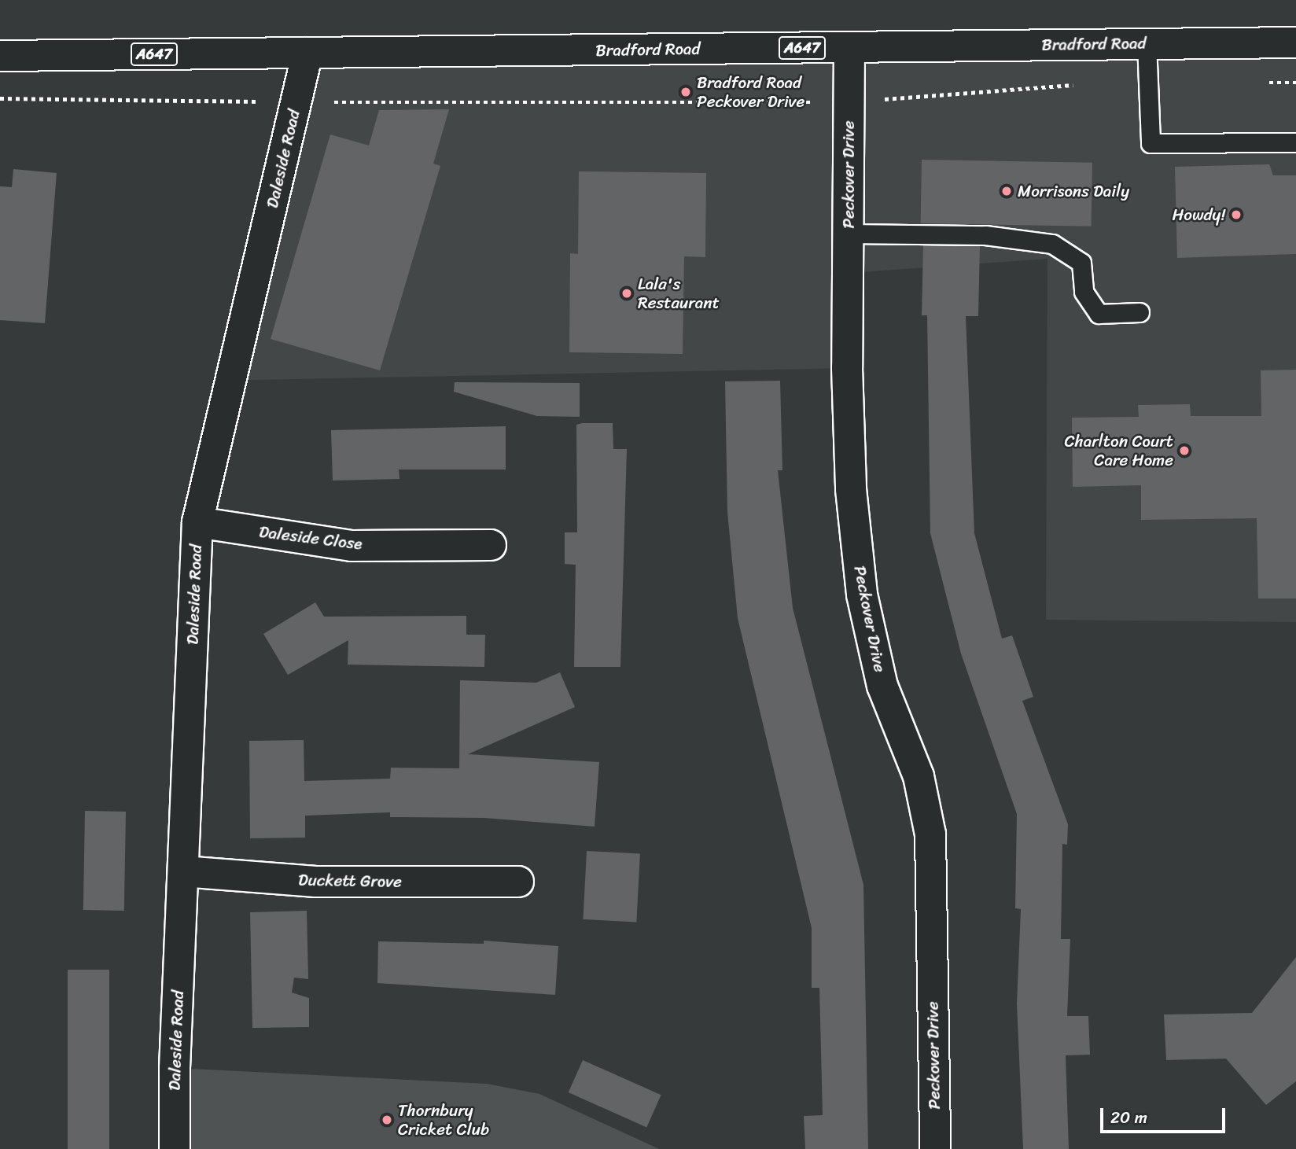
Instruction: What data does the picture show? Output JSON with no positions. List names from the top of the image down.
{
  "streets": {
    "main road": [
      "Bradford Road",
      "A647",
      "Daleside Road",
      "Peckover Drive",
      "Daleside Close",
      "Duckett Grove"
    ]
  },
  "crossings": [
    ["Bradford Road", "Daleside Road"],
    ["Bradford Road", "Peckover Drive"],
    ["Daleside Road", "Daleside Close"],
    ["Daleside Road", "Duckett Grove"]
  ],
  "places": [
    "Bradford Road Peckover Drive",
    "Morrisons Daily",
    "Howdy!",
    "Lala's Restaurant",
    "Charlton Court Care Home",
    "Thornbury Cricket Club"
  ],
  "scale_bar": "20 m"
}
